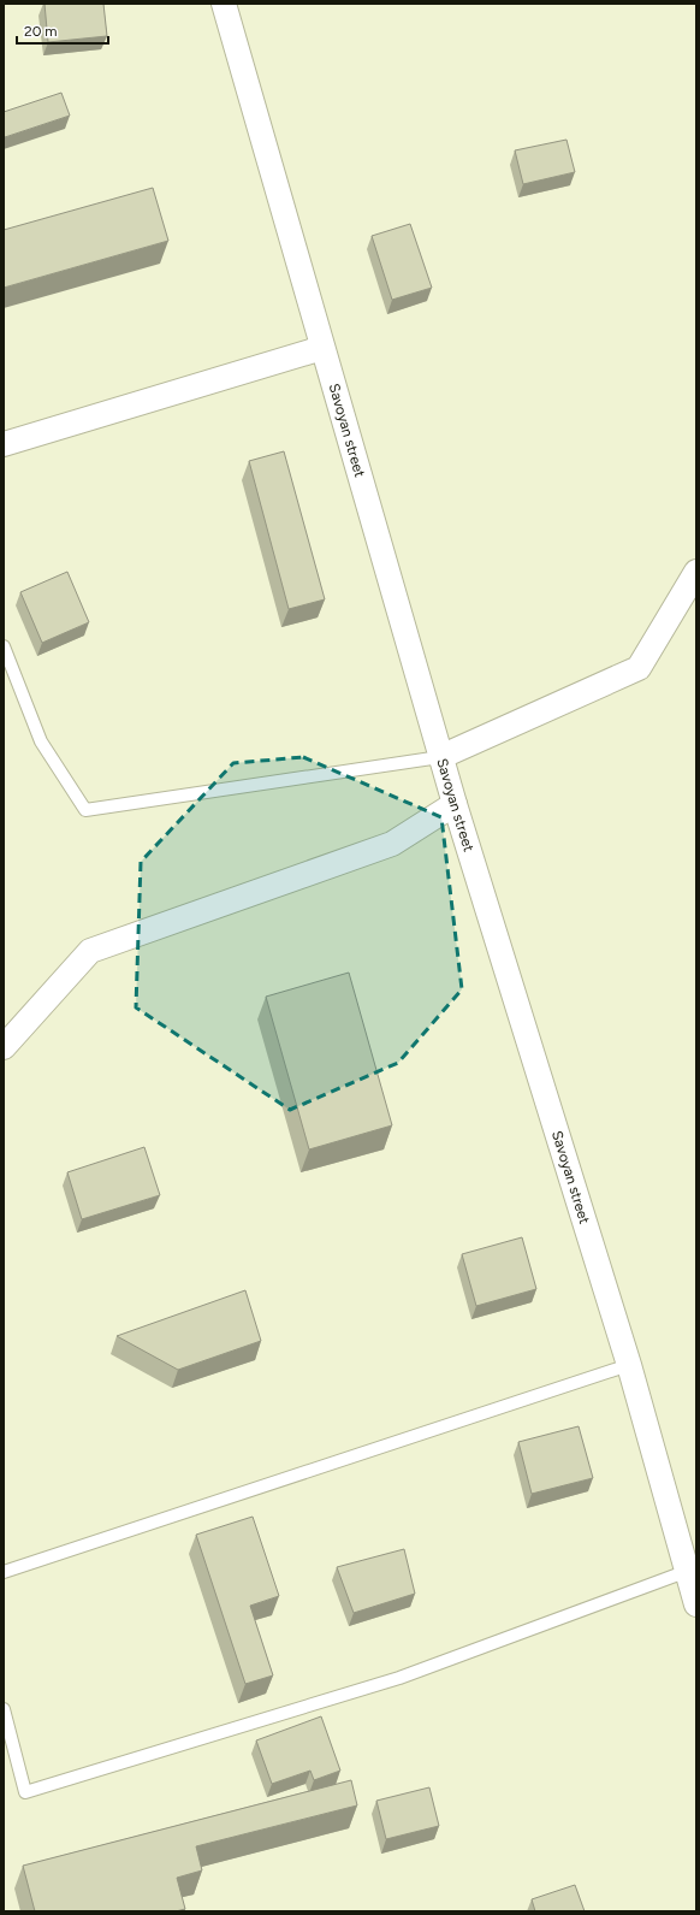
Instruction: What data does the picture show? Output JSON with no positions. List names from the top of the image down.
{
  "streets": {
    "street": ["Savoyan street"]
  },
  "scale_bar": "20 m"
}
